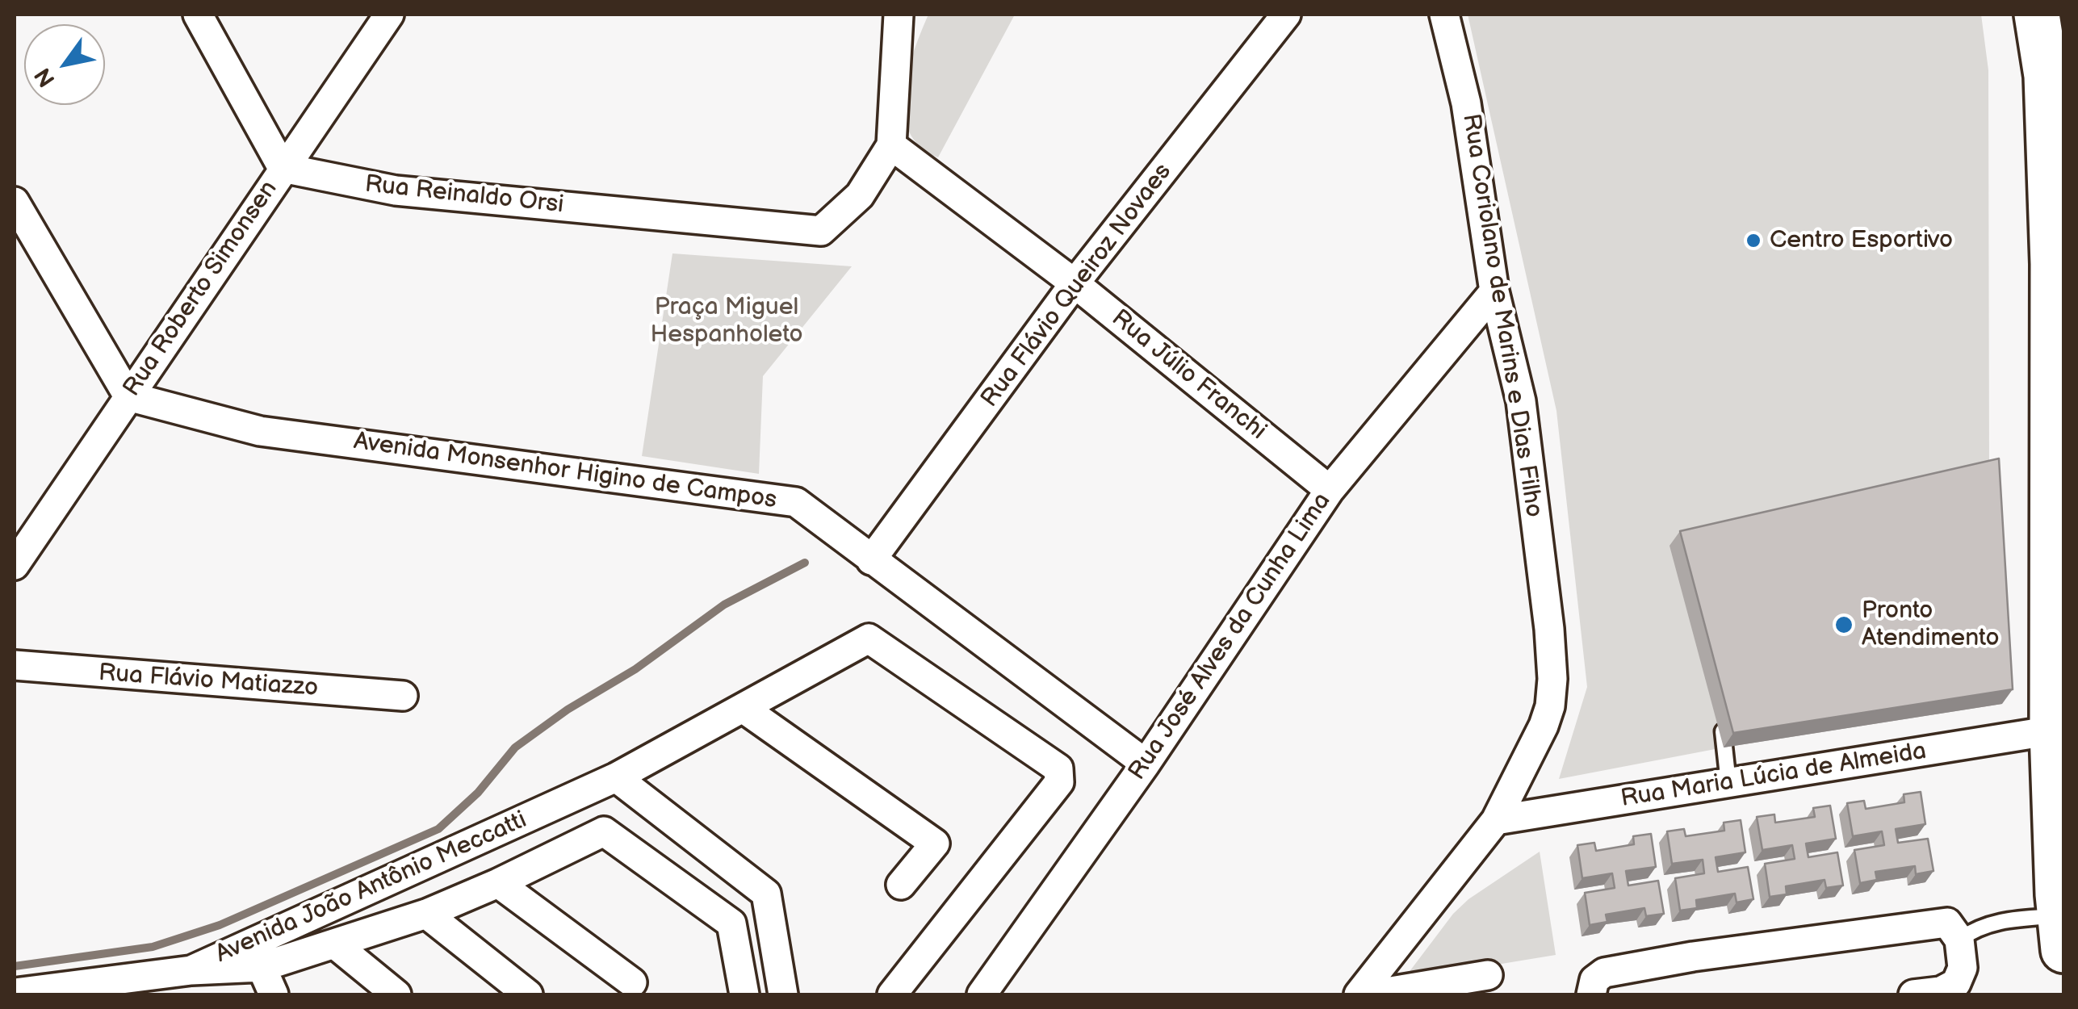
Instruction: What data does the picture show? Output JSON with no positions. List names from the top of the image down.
{
  "streets": {
    "street": [
      "Rua Reinaldo Orsi",
      "Rua Flávio Queiroz Novaes",
      "Rua Roberto Simonsen",
      "Rua Coriolano de Marins e Dias Filho",
      "Rua Júlio Franchi",
      "Avenida Monsenhor Higino de Campos",
      "Rua José Alves da Cunha Lima",
      "Rua Flávio Matiazzo",
      "Rua Maria Lúcia de Almeida",
      "Avenida João Antônio Meccatti"
    ]
  },
  "crossings": [
    ["Rua Reinaldo Orsi", "Rua Roberto Simonsen"],
    ["Rua Reinaldo Orsi", "Rua Júlio Franchi"],
    ["Rua Flávio Queiroz Novaes", "Rua Júlio Franchi"],
    ["Rua Flávio Queiroz Novaes", "Avenida Monsenhor Higino de Campos"],
    ["Rua Roberto Simonsen", "Avenida Monsenhor Higino de Campos"],
    ["Rua Coriolano de Marins e Dias Filho", "Rua José Alves da Cunha Lima"],
    ["Rua Coriolano de Marins e Dias Filho", "Rua Maria Lúcia de Almeida"],
    ["Rua Júlio Franchi", "Rua José Alves da Cunha Lima"],
    ["Avenida Monsenhor Higino de Campos", "Rua José Alves da Cunha Lima"]
  ],
  "parks": ["Praça Miguel Hespanholeto"],
  "places": ["Centro Esportivo", "Pronto Atendimento"],
  "north": "bottom left"
}
